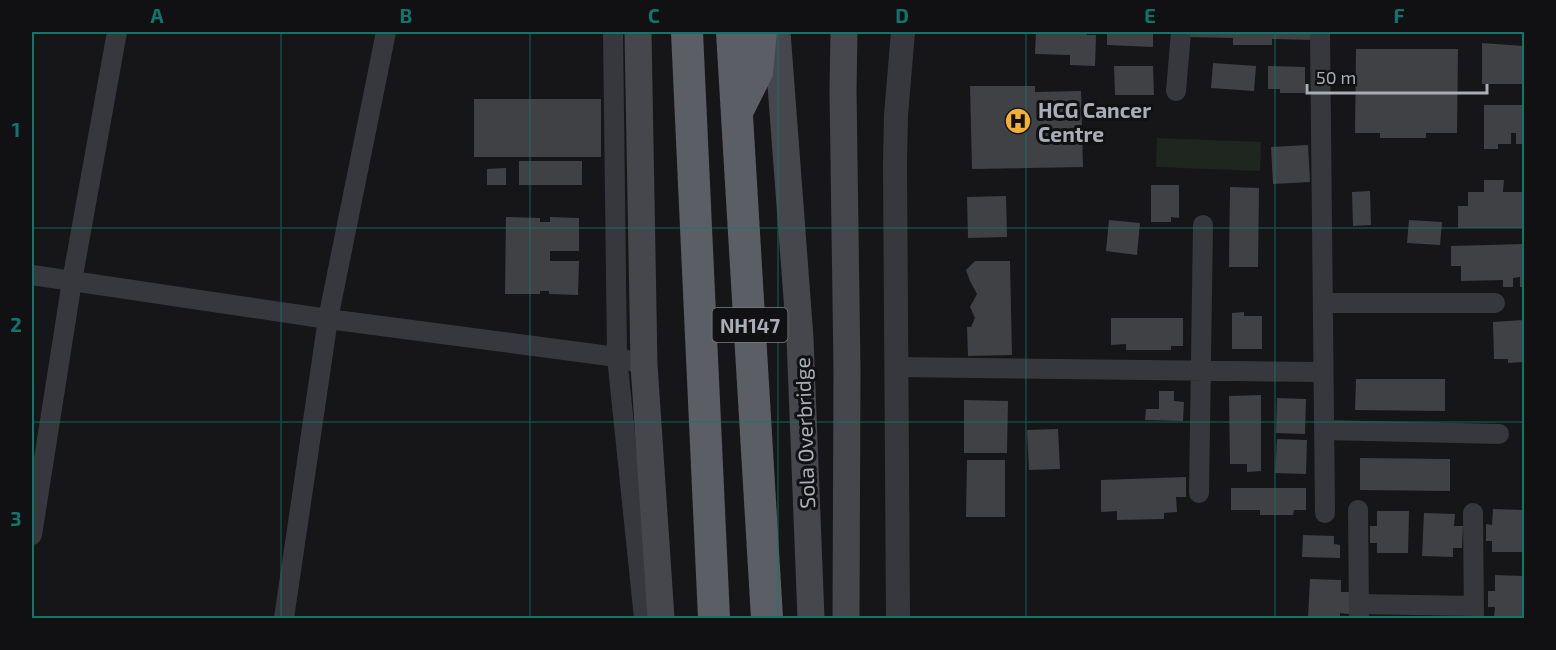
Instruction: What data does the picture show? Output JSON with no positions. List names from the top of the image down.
{
  "streets": {
    "highway": ["NH147"],
    "main road": ["Sola Overbridge"]
  },
  "places": {
    "hospital": ["HCG Cancer Centre"]
  },
  "scale_bar": "50 m",
  "grid": {
    "columns": [
      "A",
      "B",
      "C",
      "D",
      "E",
      "F"
    ],
    "rows": ["1", "2", "3"]
  }
}
